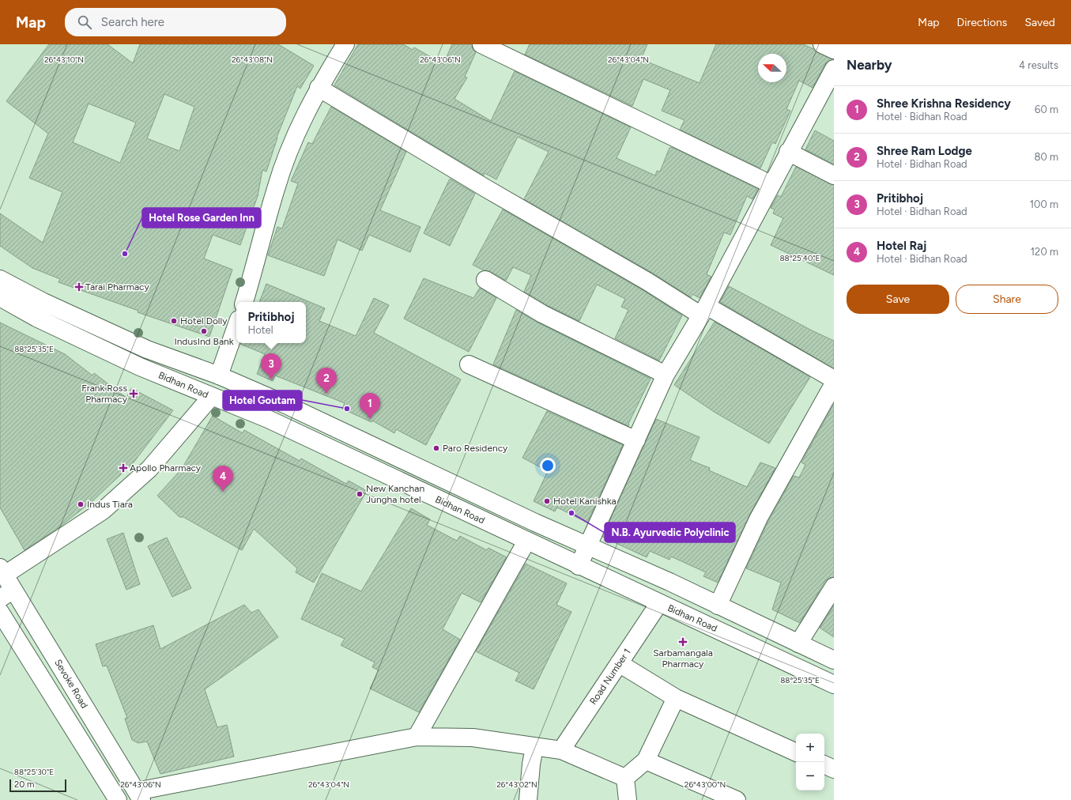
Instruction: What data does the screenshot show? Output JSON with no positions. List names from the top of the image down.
{
  "streets": {
    "street": ["Bidhan Road", "Road Number 1", "Sevoke Road"]
  },
  "crossings": [
    ["Bidhan Road", "Road Number 1"]
  ],
  "places": {
    "other": [
      "Hotel Rose Garden Inn",
      "Hotel Dolly",
      "IndusInd Bank",
      "Hotel Goutam",
      "Paro Residency",
      "New Kanchan Jungha hotel",
      "Hotel Kanishka",
      "Indus Tiara",
      "N.B. Ayurvedic Polyclinic"
    ],
    "health": [
      "Tarai Pharmacy",
      "Frank Ross Pharmacy",
      "Apollo Pharmacy",
      "Sarbamangala Pharmacy"
    ]
  },
  "scale_bar": "20 m",
  "north": "left",
  "page": {
    "header": "Map",
    "search": "Search here",
    "nav": ["Map", "Directions", "Saved"],
    "heading": ["Nearby", "4 results"],
    "list": [
      {
        "mark": "1",
        "name": "Shree Krishna Residency",
        "note": "Hotel · Bidhan Road",
        "value": "60 m"
      },
      {
        "mark": "2",
        "name": "Shree Ram Lodge",
        "note": "Hotel · Bidhan Road",
        "value": "80 m"
      },
      {
        "mark": "3",
        "name": "Pritibhoj",
        "note": "Hotel · Bidhan Road",
        "value": "100 m"
      },
      {
        "mark": "4",
        "name": "Hotel Raj",
        "note": "Hotel · Bidhan Road",
        "value": "120 m"
      }
    ],
    "buttons": ["Save", "Share"],
    "popup": ["Pritibhoj", "Hotel"],
    "pins": [
      "3",
      "2",
      "1",
      "4"
    ],
    "map_buttons": ["+", "−"],
    "scale": "20 m"
  },
  "coordinates": [
    "26°43'10\"N",
    "26°43'08\"N",
    "26°43'06\"N",
    "26°43'04\"N",
    "88°25'40\"E",
    "88°25'35\"E",
    "88°25'30\"E",
    "26°43'02\"N",
    "26°43'00\"N"
  ]
}
